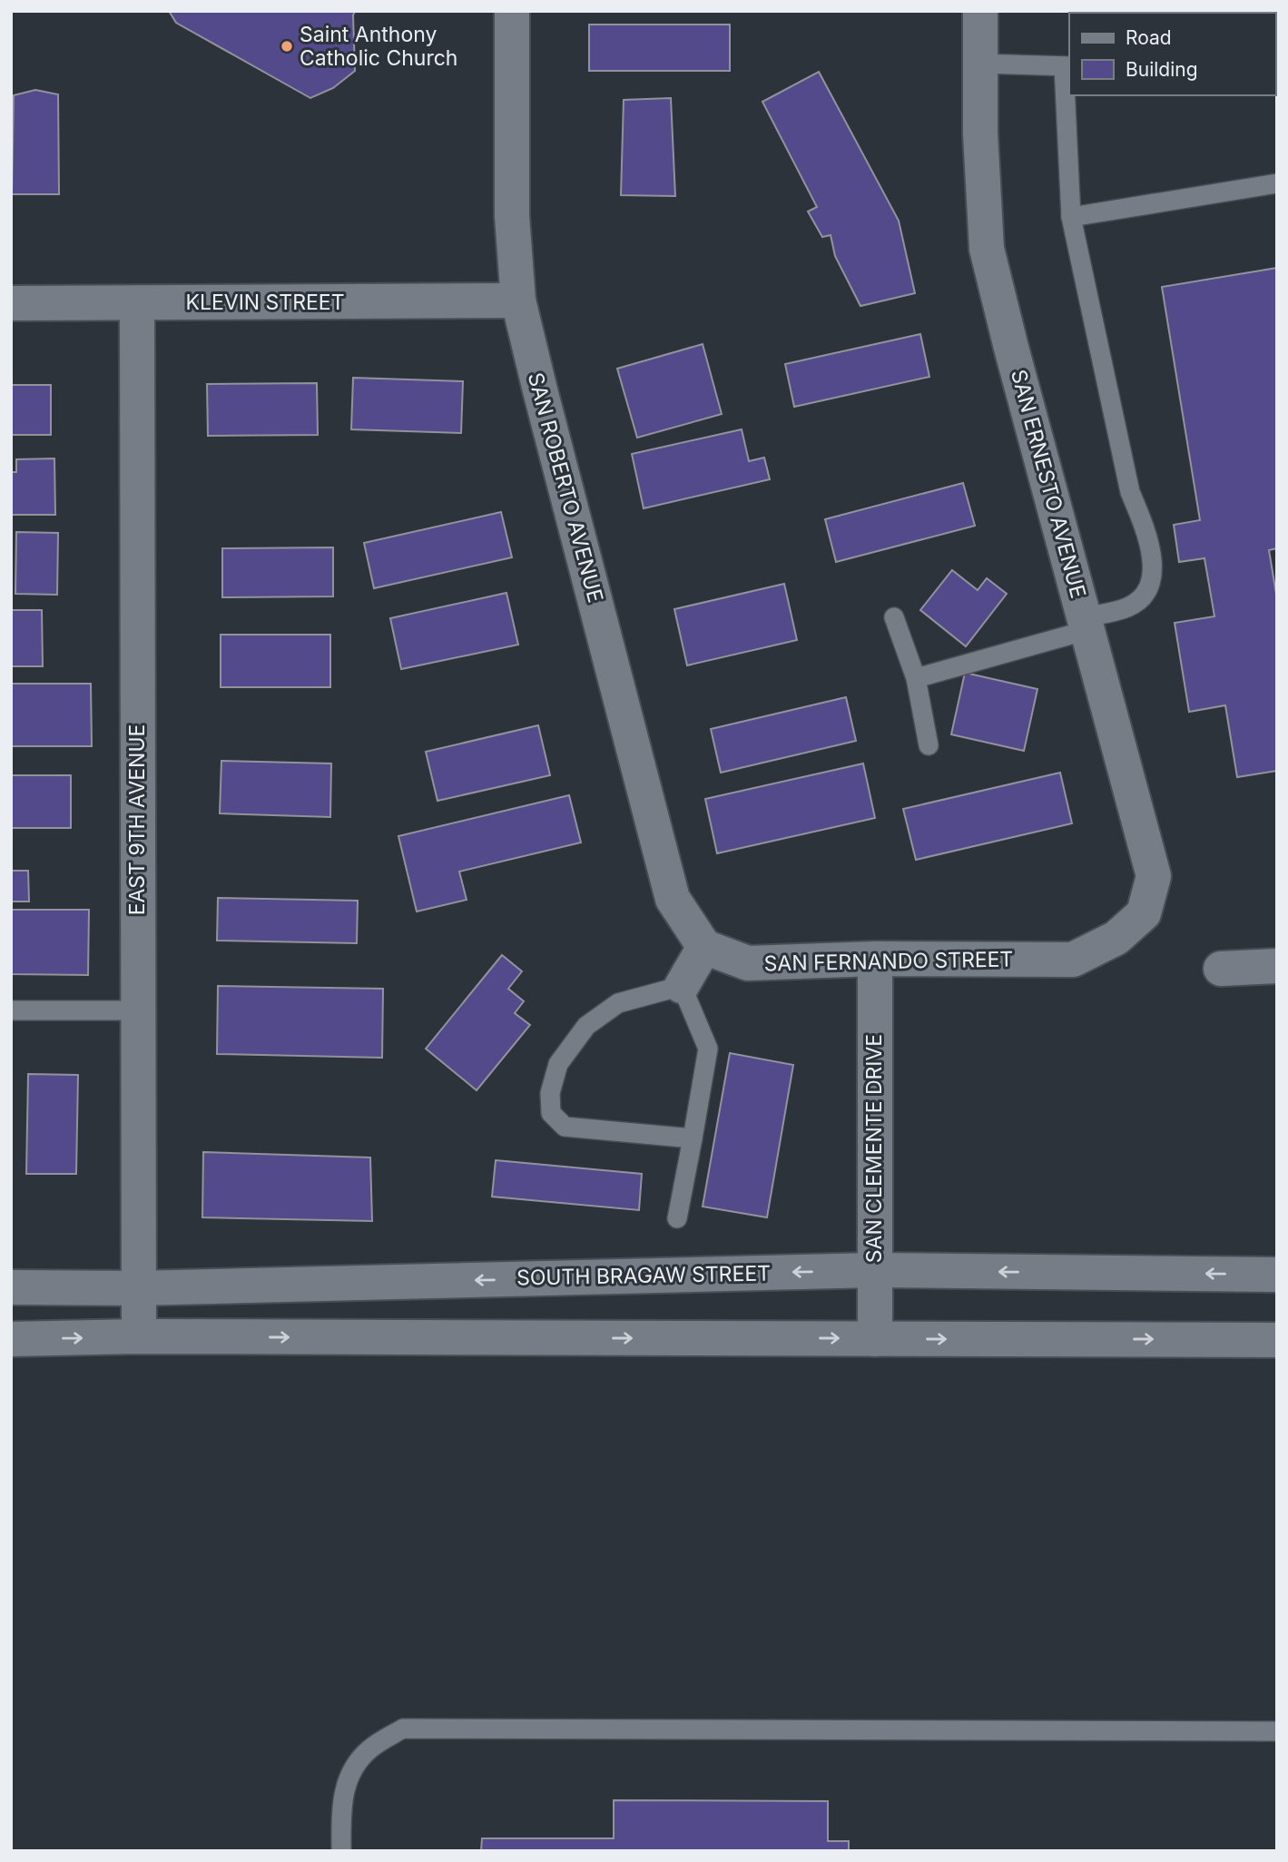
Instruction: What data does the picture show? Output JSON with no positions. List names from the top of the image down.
{
  "streets": {
    "street": [
      "KLEVIN STREET",
      "SAN ERNESTO AVENUE",
      "SAN ROBERTO AVENUE",
      "EAST 9TH AVENUE",
      "SAN FERNANDO STREET",
      "SAN CLEMENTE DRIVE",
      "SOUTH BRAGAW STREET"
    ]
  },
  "crossings": [
    ["KLEVIN STREET", "SAN ROBERTO AVENUE"],
    ["KLEVIN STREET", "EAST 9TH AVENUE"],
    ["SAN ERNESTO AVENUE", "SAN FERNANDO STREET"],
    ["SAN ROBERTO AVENUE", "SAN FERNANDO STREET"],
    ["EAST 9TH AVENUE", "SOUTH BRAGAW STREET"],
    ["SAN FERNANDO STREET", "SAN CLEMENTE DRIVE"],
    ["SAN CLEMENTE DRIVE", "SOUTH BRAGAW STREET"]
  ],
  "places": ["Saint Anthony Catholic Church"],
  "legend": ["Road", "Building"]
}
